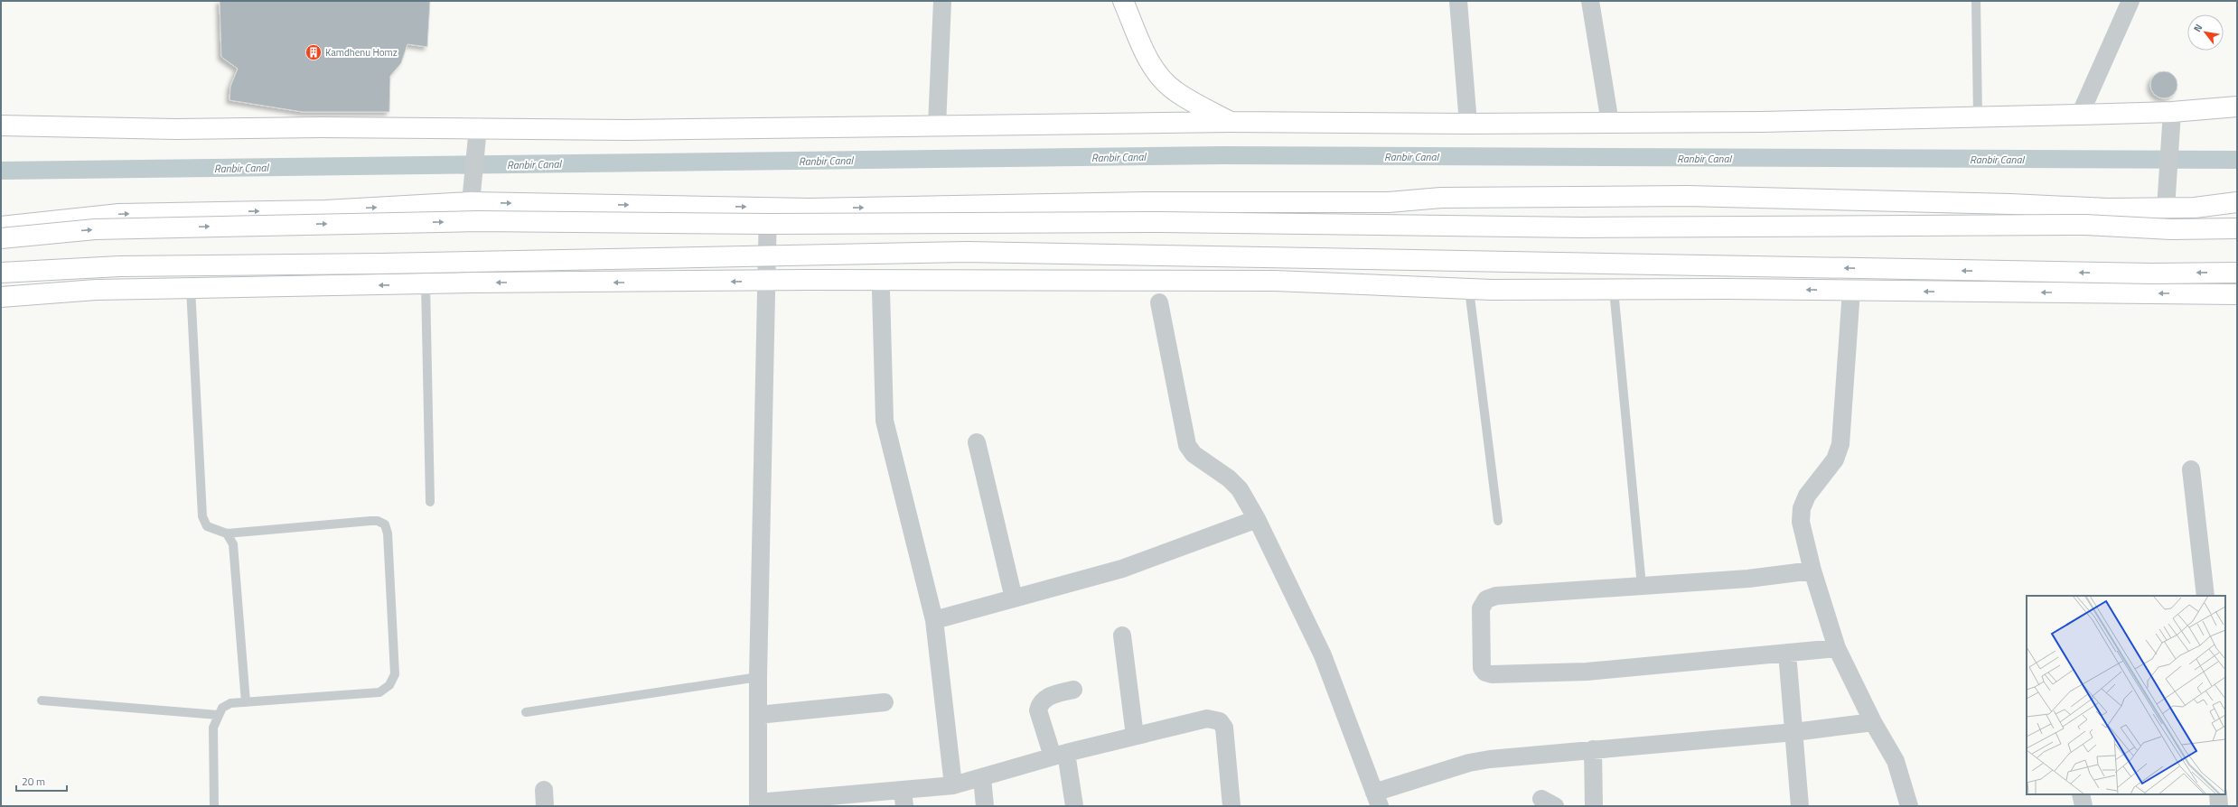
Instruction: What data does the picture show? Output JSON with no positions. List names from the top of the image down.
{
  "water": ["Ranbir Canal"],
  "places": {
    "building": ["Kamdhenu Homz"]
  },
  "scale_bar": "20 m",
  "north": "top left"
}
